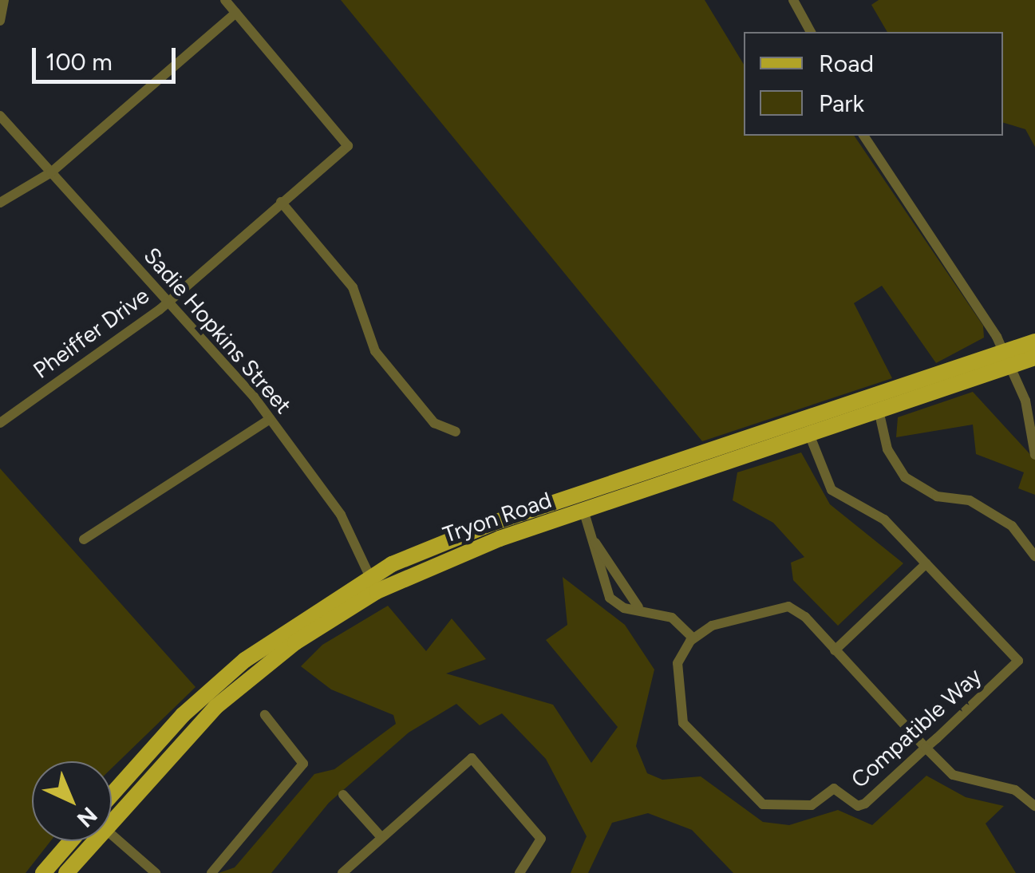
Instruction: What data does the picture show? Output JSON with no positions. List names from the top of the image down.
{
  "streets": {
    "main road": ["Tryon Road"],
    "street": ["Sadie Hopkins Street", "Pheiffer Drive", "Compatible Way"]
  },
  "crossings": [
    ["Sadie Hopkins Street", "Pheiffer Drive"],
    ["Sadie Hopkins Street", "Tryon Road"]
  ],
  "legend": ["Road", "Park"],
  "scale_bar": "100 m",
  "north": "bottom right"
}
